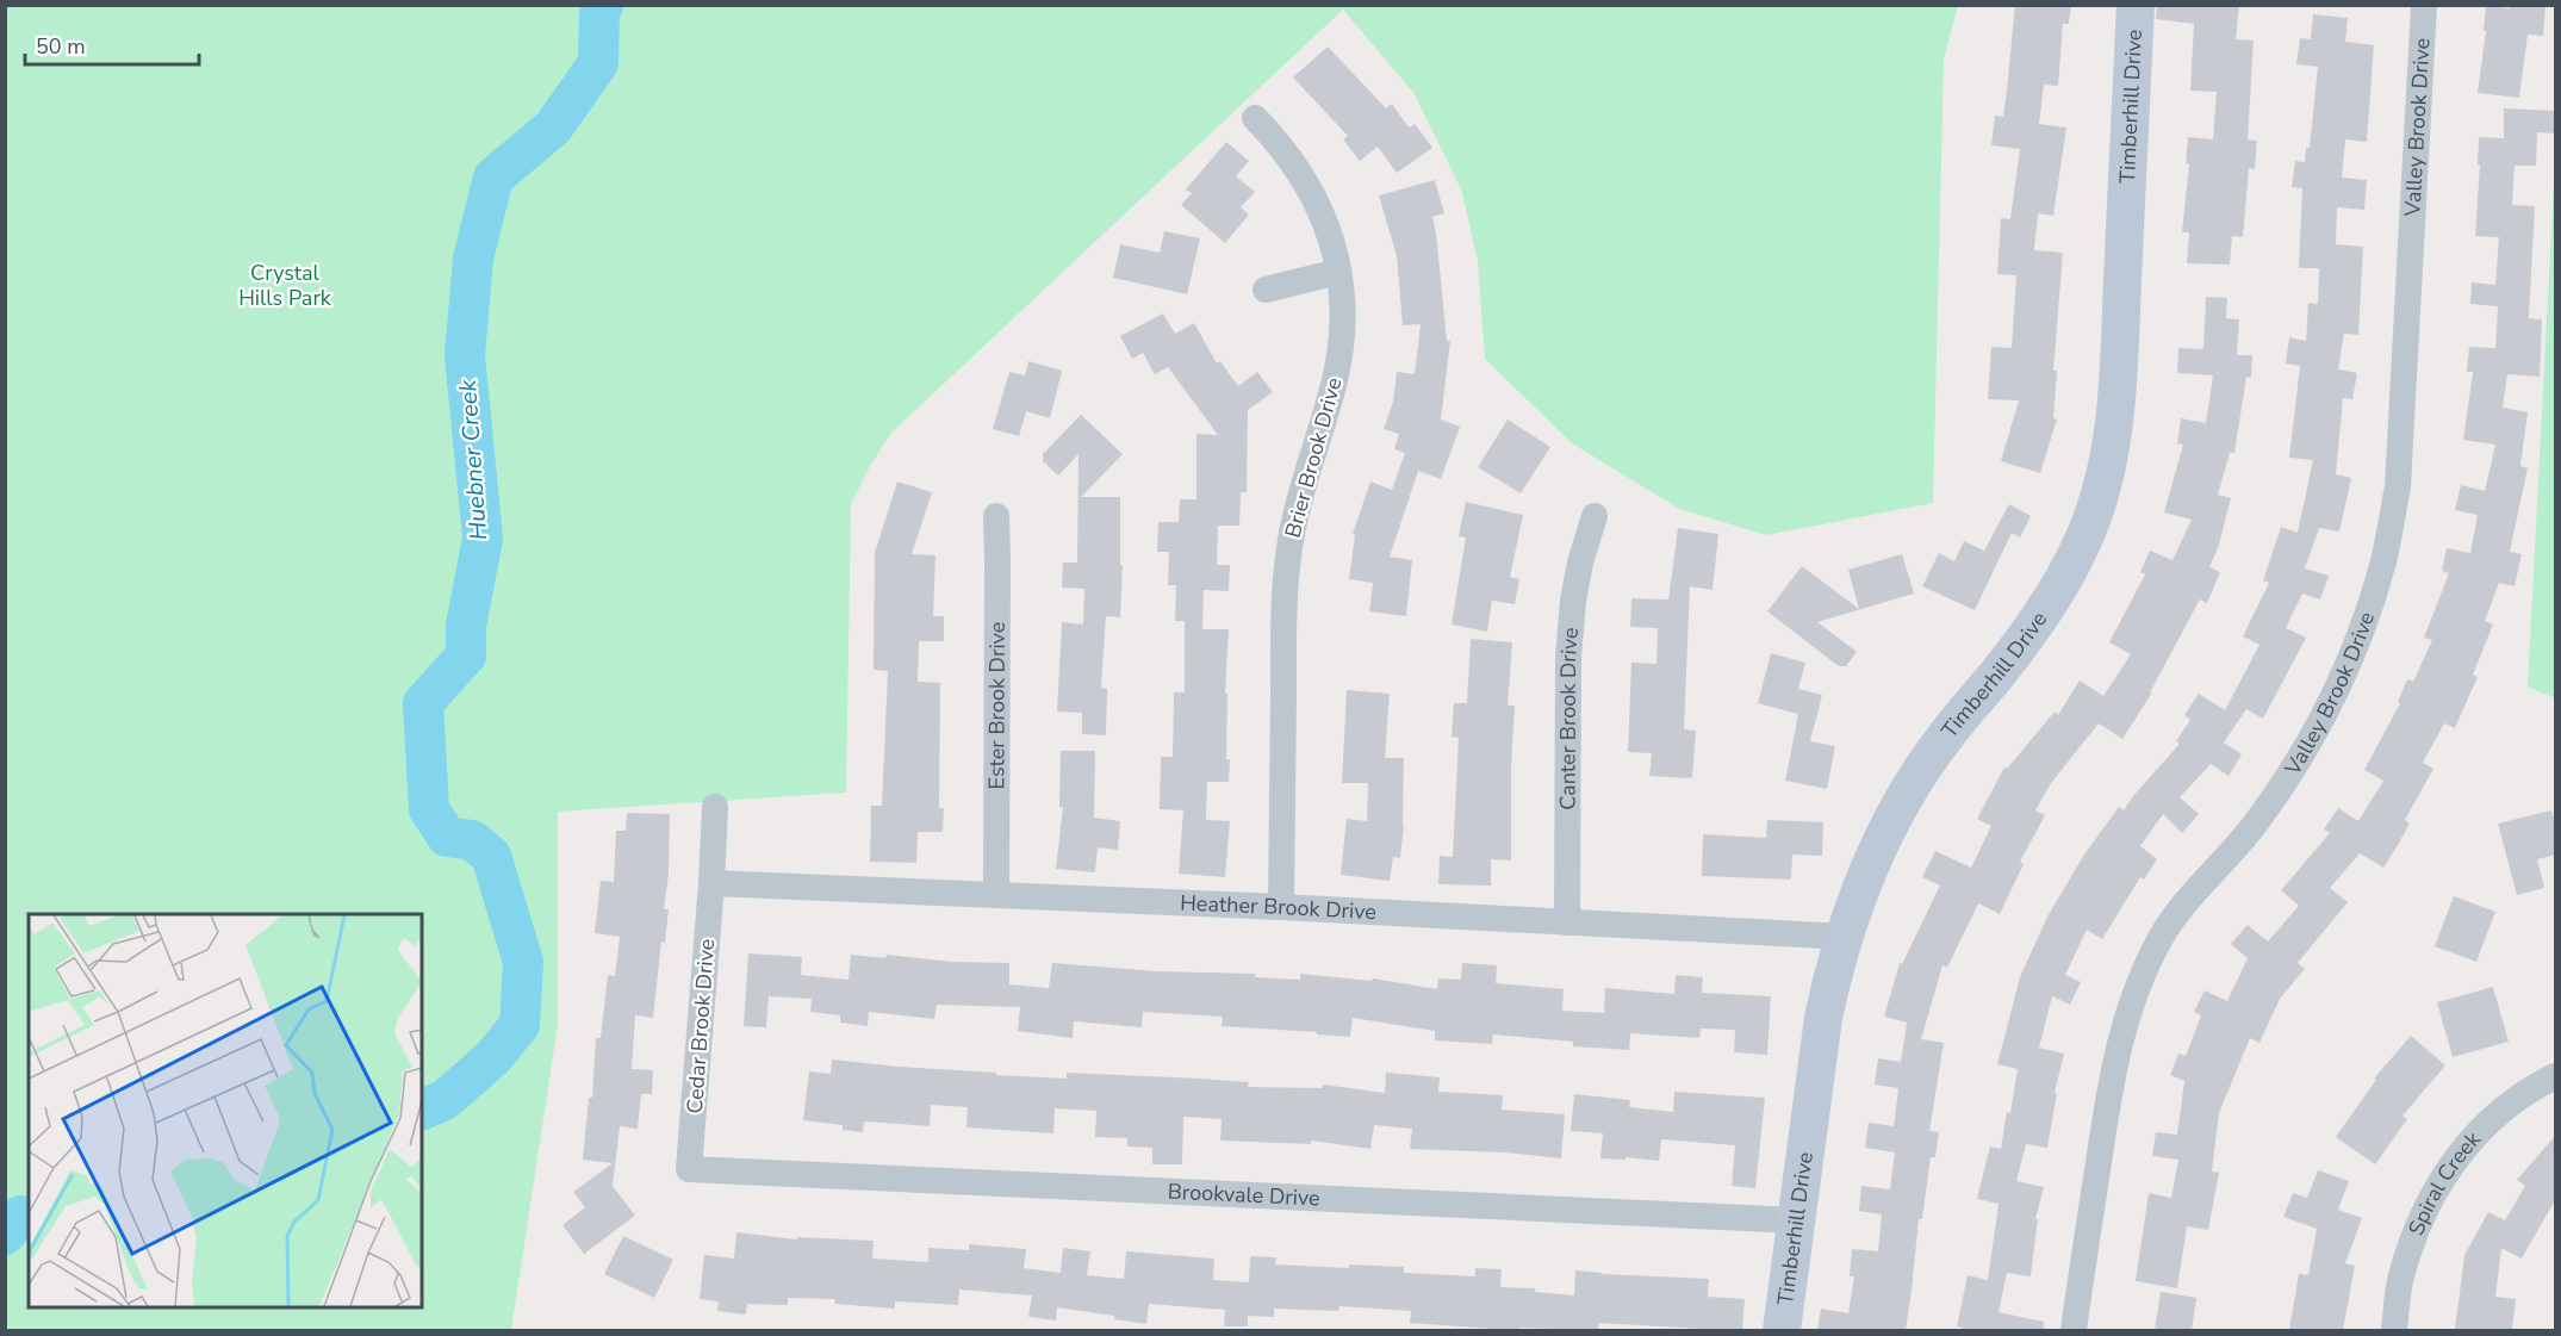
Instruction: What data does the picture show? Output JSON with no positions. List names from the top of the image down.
{
  "streets": {
    "street": [
      "Timberhill Drive",
      "Valley Brook Drive",
      "Brier Brook Drive",
      "Ester Brook Drive",
      "Canter Brook Drive",
      "Heather Brook Drive",
      "Cedar Brook Drive",
      "Spiral Creek",
      "Brookvale Drive"
    ]
  },
  "crossings": [
    ["Timberhill Drive", "Heather Brook Drive"],
    ["Timberhill Drive", "Brookvale Drive"],
    ["Brier Brook Drive", "Heather Brook Drive"],
    ["Ester Brook Drive", "Heather Brook Drive"],
    ["Canter Brook Drive", "Heather Brook Drive"],
    ["Heather Brook Drive", "Cedar Brook Drive"],
    ["Cedar Brook Drive", "Brookvale Drive"]
  ],
  "water": ["Huebner Creek"],
  "parks": ["Crystal Hills Park"],
  "scale_bar": "50 m"
}
